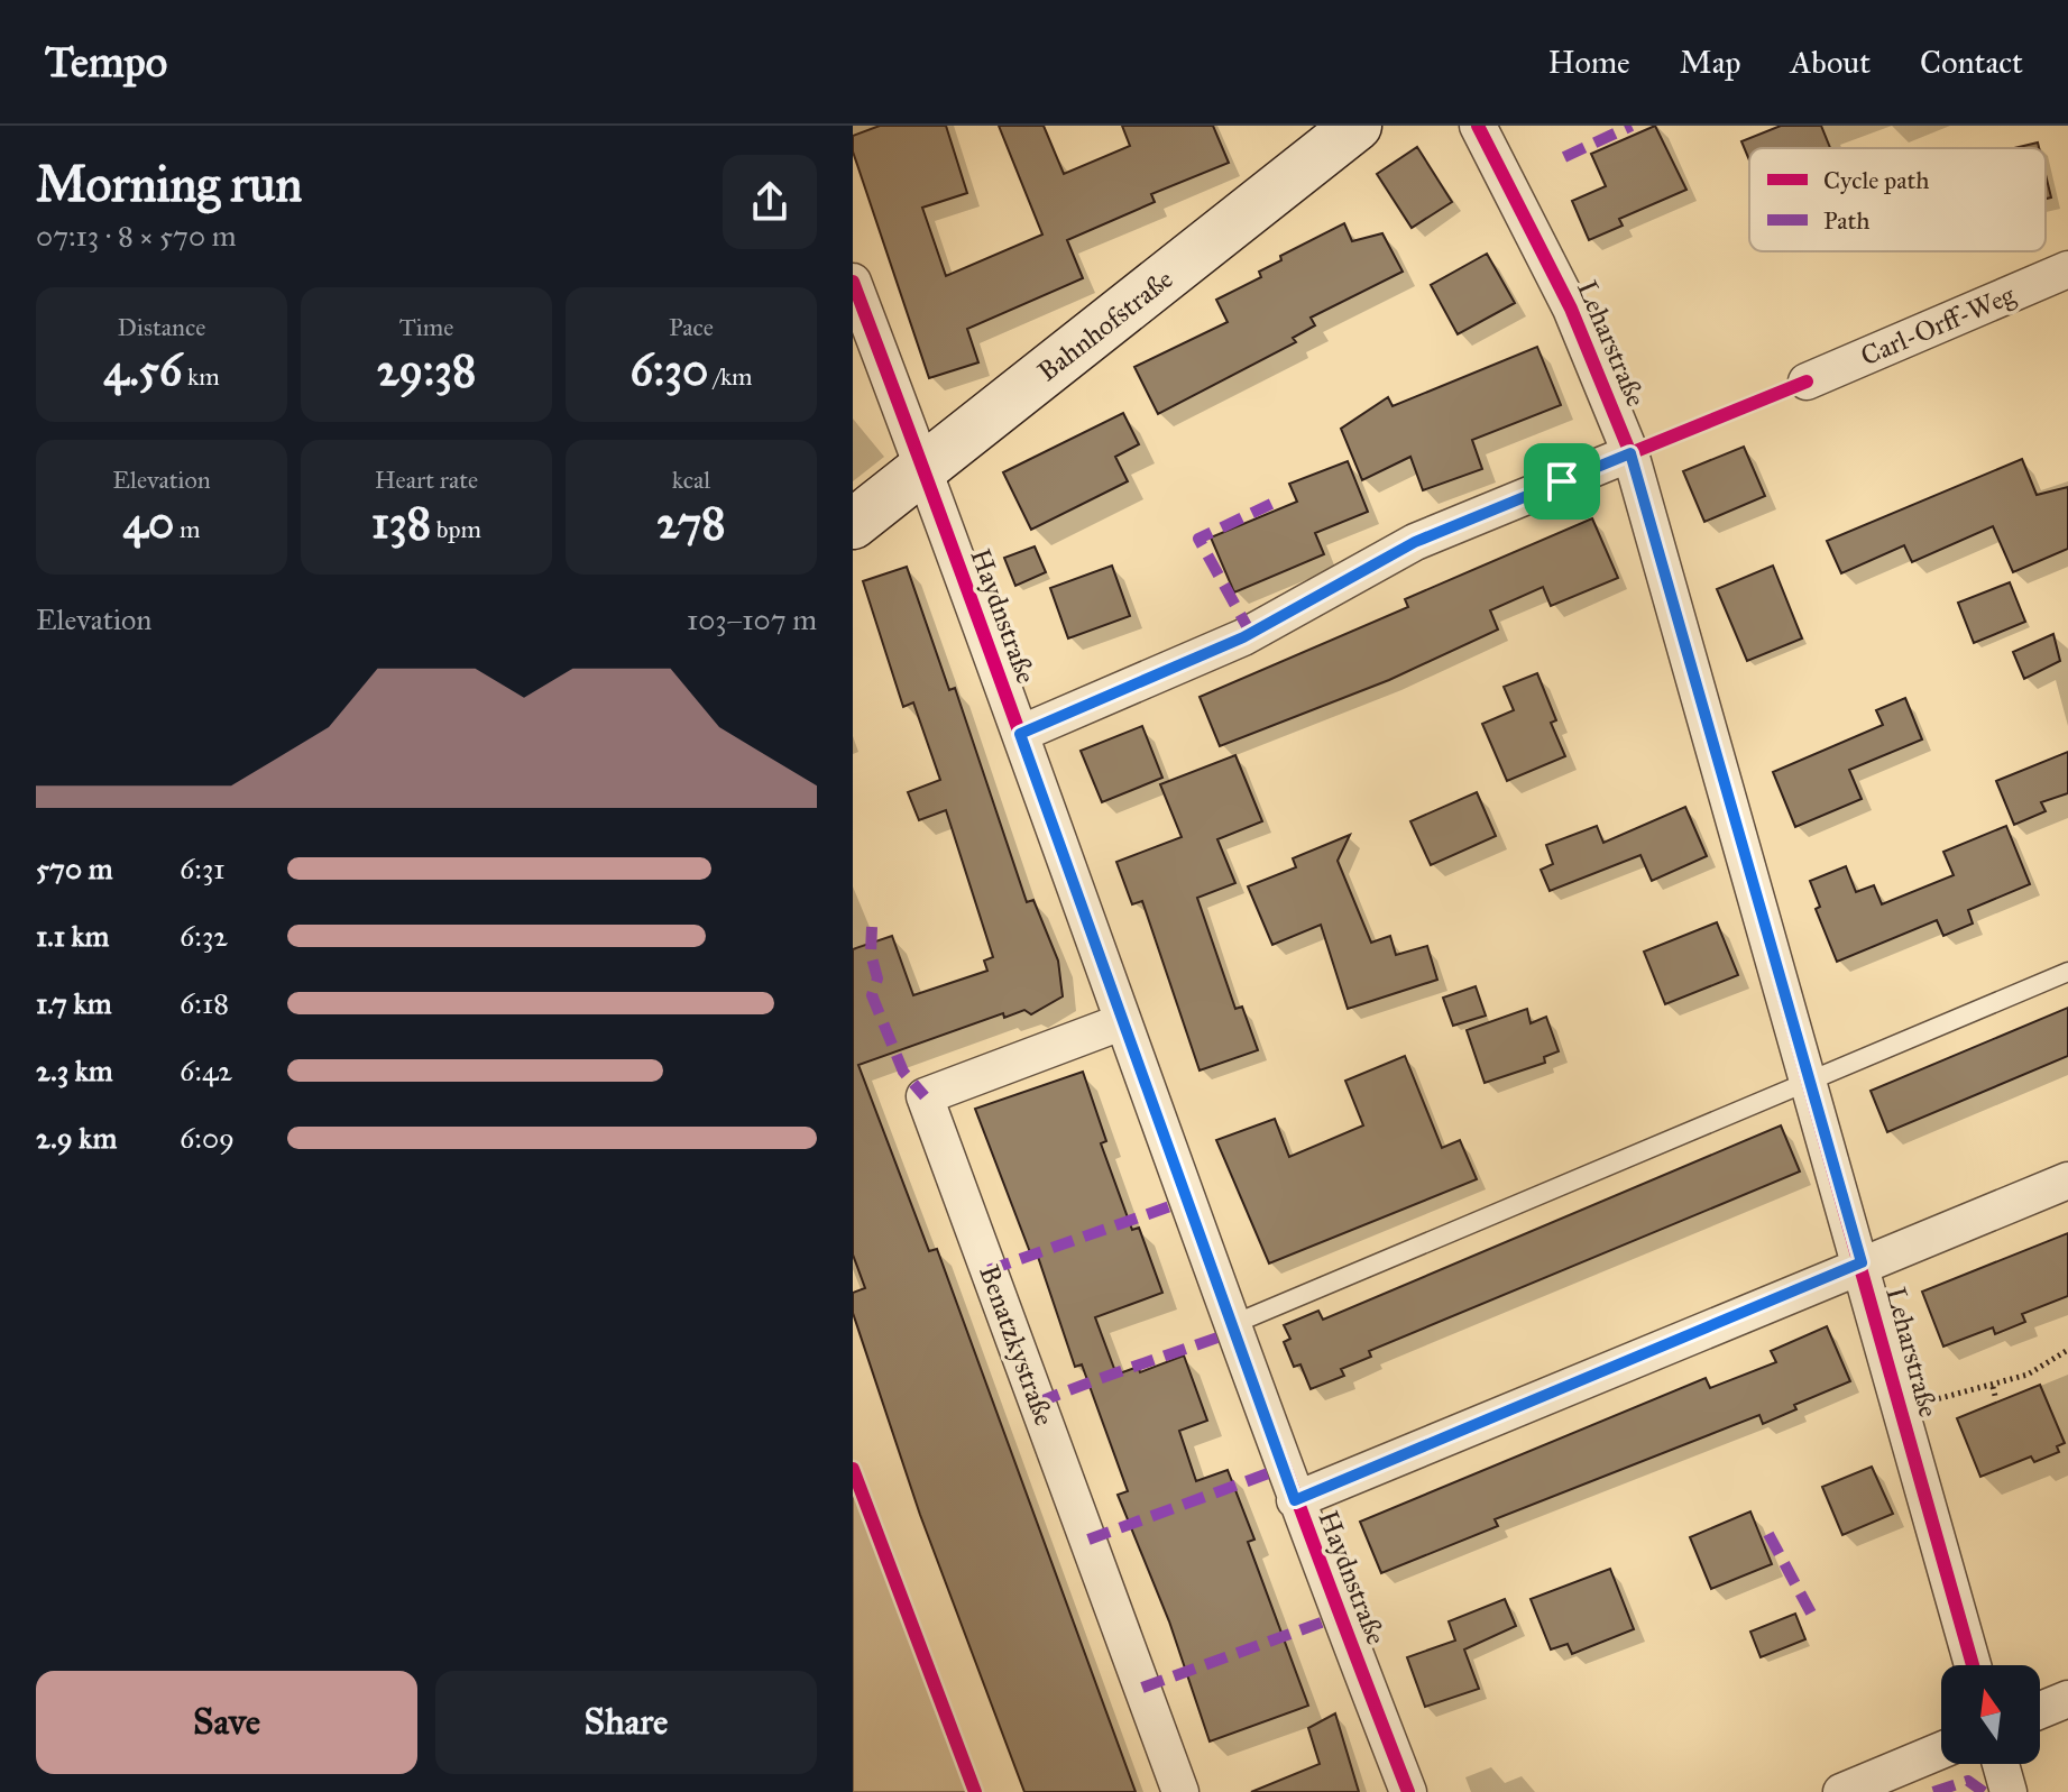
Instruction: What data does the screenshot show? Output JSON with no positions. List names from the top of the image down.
{
  "streets": {
    "main road": ["Bahnhofstraße"],
    "street": [
      "Carl-Orff-Weg",
      "Leharstraße",
      "Haydnstraße",
      "Benatzkystraße"
    ]
  },
  "crossings": [
    ["Bahnhofstraße", "Haydnstraße"],
    ["Haydnstraße", "Benatzkystraße"]
  ],
  "legend": ["Cycle path", "Path"],
  "north": "top",
  "page": {
    "header": "Tempo",
    "nav": [
      "Home",
      "Map",
      "About",
      "Contact"
    ],
    "heading": ["Morning run", "07:13 · 8 × 570 m"],
    "stats": [
      ["Distance", "4.56 km"],
      ["Time", "29:38"],
      ["Pace", "6:30 /km"],
      ["Elevation", "40 m"],
      ["Heart rate", "138 bpm"],
      ["kcal", "278"]
    ],
    "chart": ["Elevation", "103–107 m"],
    "list": [
      {
        "name": "570 m",
        "note": "6:31"
      },
      {
        "name": "1.1 km",
        "note": "6:32"
      },
      {
        "name": "1.7 km",
        "note": "6:18"
      },
      {
        "name": "2.3 km",
        "note": "6:42"
      },
      {
        "name": "2.9 km",
        "note": "6:09"
      }
    ],
    "buttons": ["Save", "Share"]
  }
}
